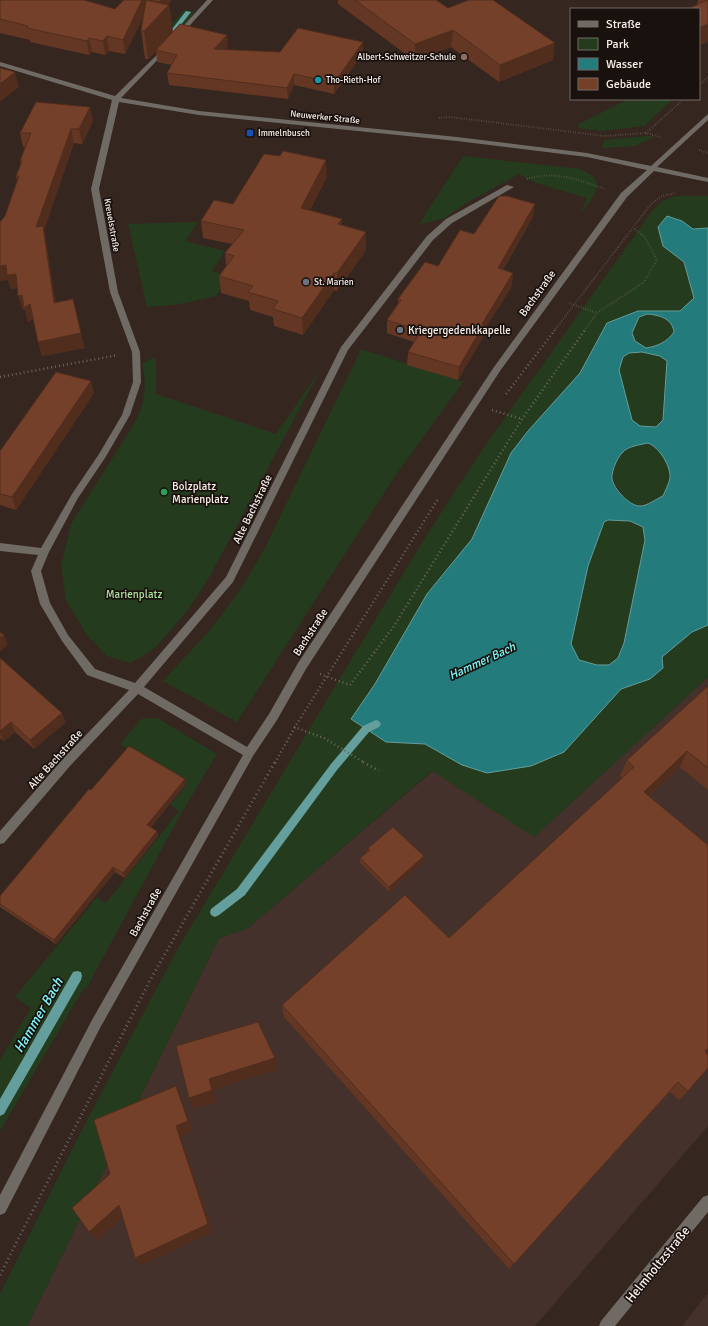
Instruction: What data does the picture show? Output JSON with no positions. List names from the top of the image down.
{
  "streets": {
    "street": [
      "Neuwerker Straße",
      "Kreuelsstraße",
      "Bachstraße",
      "Alte Bachstraße",
      "Helmholtzstraße"
    ]
  },
  "crossings": [
    ["Neuwerker Straße", "Kreuelsstraße"],
    ["Neuwerker Straße", "Bachstraße"]
  ],
  "water": ["Hammer Bach"],
  "parks": ["Marienplatz"],
  "places": {
    "other": [
      "Albert-Schweitzer-Schule",
      "Tho-Rieth-Hof",
      "St. Marien",
      "Kriegergedenkkapelle",
      "Bolzplatz Marienplatz"
    ],
    "transit": ["Immelnbusch"]
  },
  "legend": [
    "Straße",
    "Park",
    "Wasser",
    "Gebäude"
  ]
}
